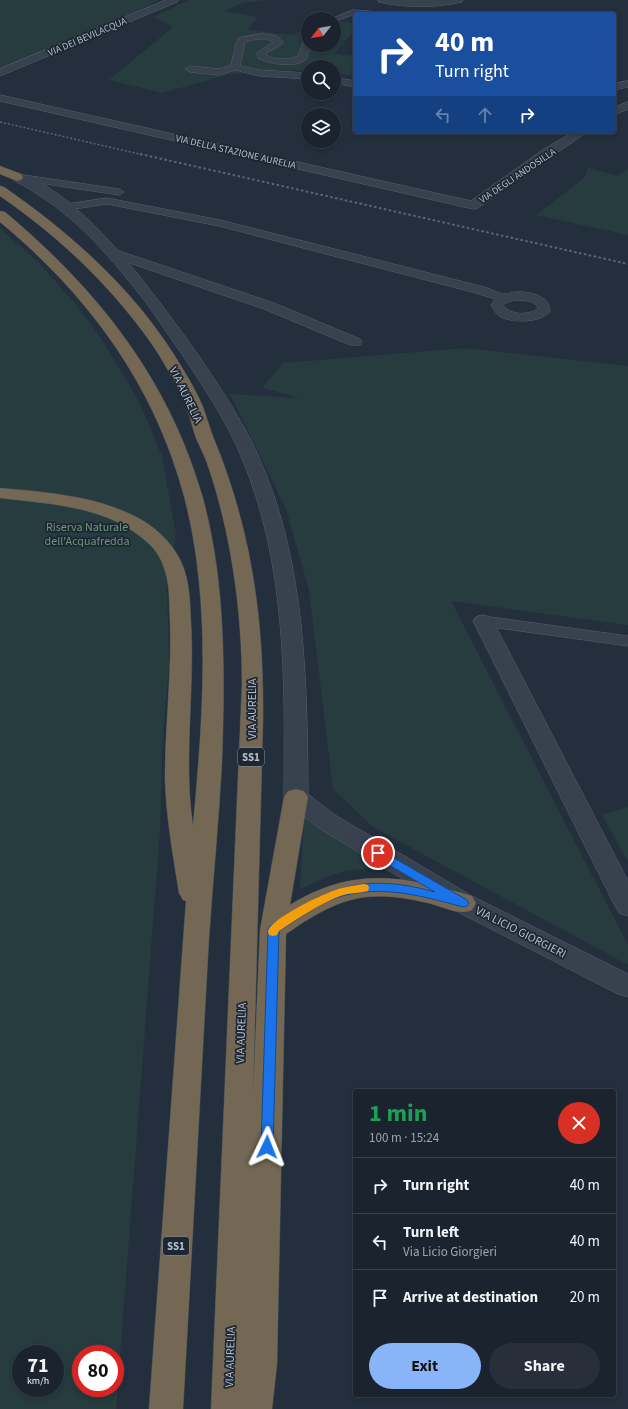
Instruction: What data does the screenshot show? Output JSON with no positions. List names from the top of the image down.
{
  "streets": {
    "highway": ["VIA AURELIA", "SS1"],
    "street": [
      "VIA DEI BEVILACQUA",
      "VIA DELLA STAZIONE AURELIA",
      "VIA DEGLI ANDOSILLA",
      "VIA LICIO GIORGIERI"
    ]
  },
  "crossings": [
    ["VIA DELLA STAZIONE AURELIA", "VIA DEGLI ANDOSILLA"],
    ["VIA AURELIA", "VIA LICIO GIORGIERI"]
  ],
  "parks": ["Riserva Naturale dell'Acquafredda"],
  "north": "bottom left",
  "page": {
    "turn": ["40 m", "Turn right"],
    "heading": ["1 min", "100 m · 15:24"],
    "list": [
      {
        "name": "Turn right",
        "value": "40 m"
      },
      {
        "name": "Turn left",
        "note": "Via Licio Giorgieri",
        "value": "40 m"
      },
      {
        "name": "Arrive at destination",
        "value": "20 m"
      }
    ],
    "buttons": ["Exit", "Share"],
    "speed": "71 km/h",
    "limit": "80"
  }
}
